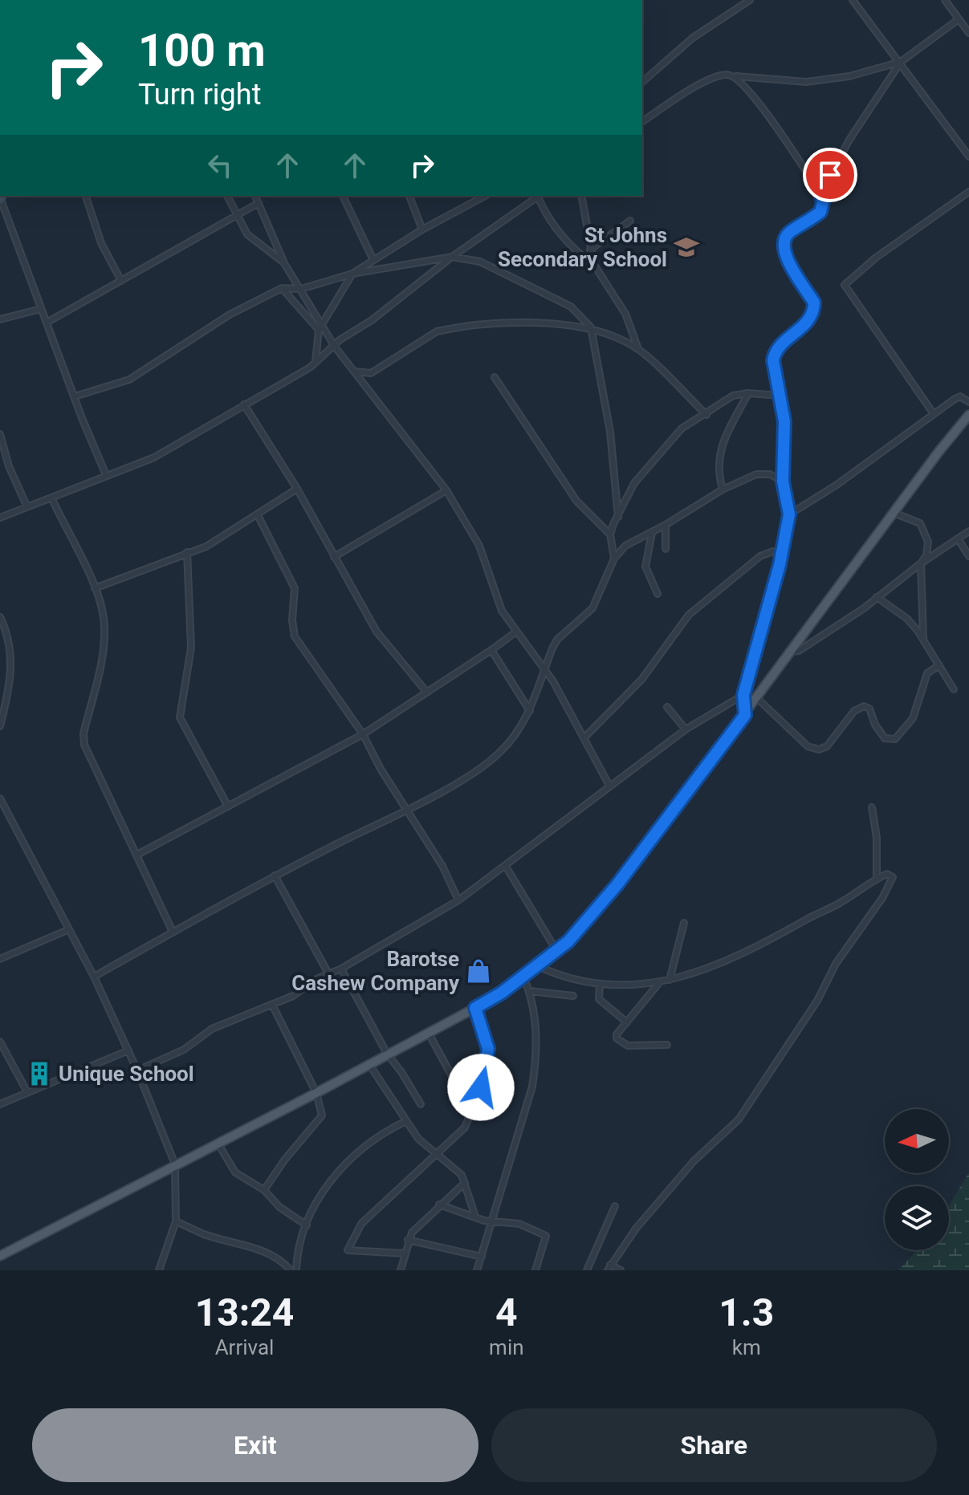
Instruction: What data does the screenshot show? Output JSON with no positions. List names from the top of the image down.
{
  "places": {
    "school or university": ["St Johns Secondary School"],
    "shop": ["Barotse Cashew Company"],
    "building": ["Unique School"]
  },
  "north": "left",
  "page": {
    "turn": ["100 m", "Turn right"],
    "eta": [
      "13:24",
      "Arrival",
      "4",
      "min",
      "1.3",
      "km"
    ],
    "buttons": ["Exit", "Share"]
  }
}
